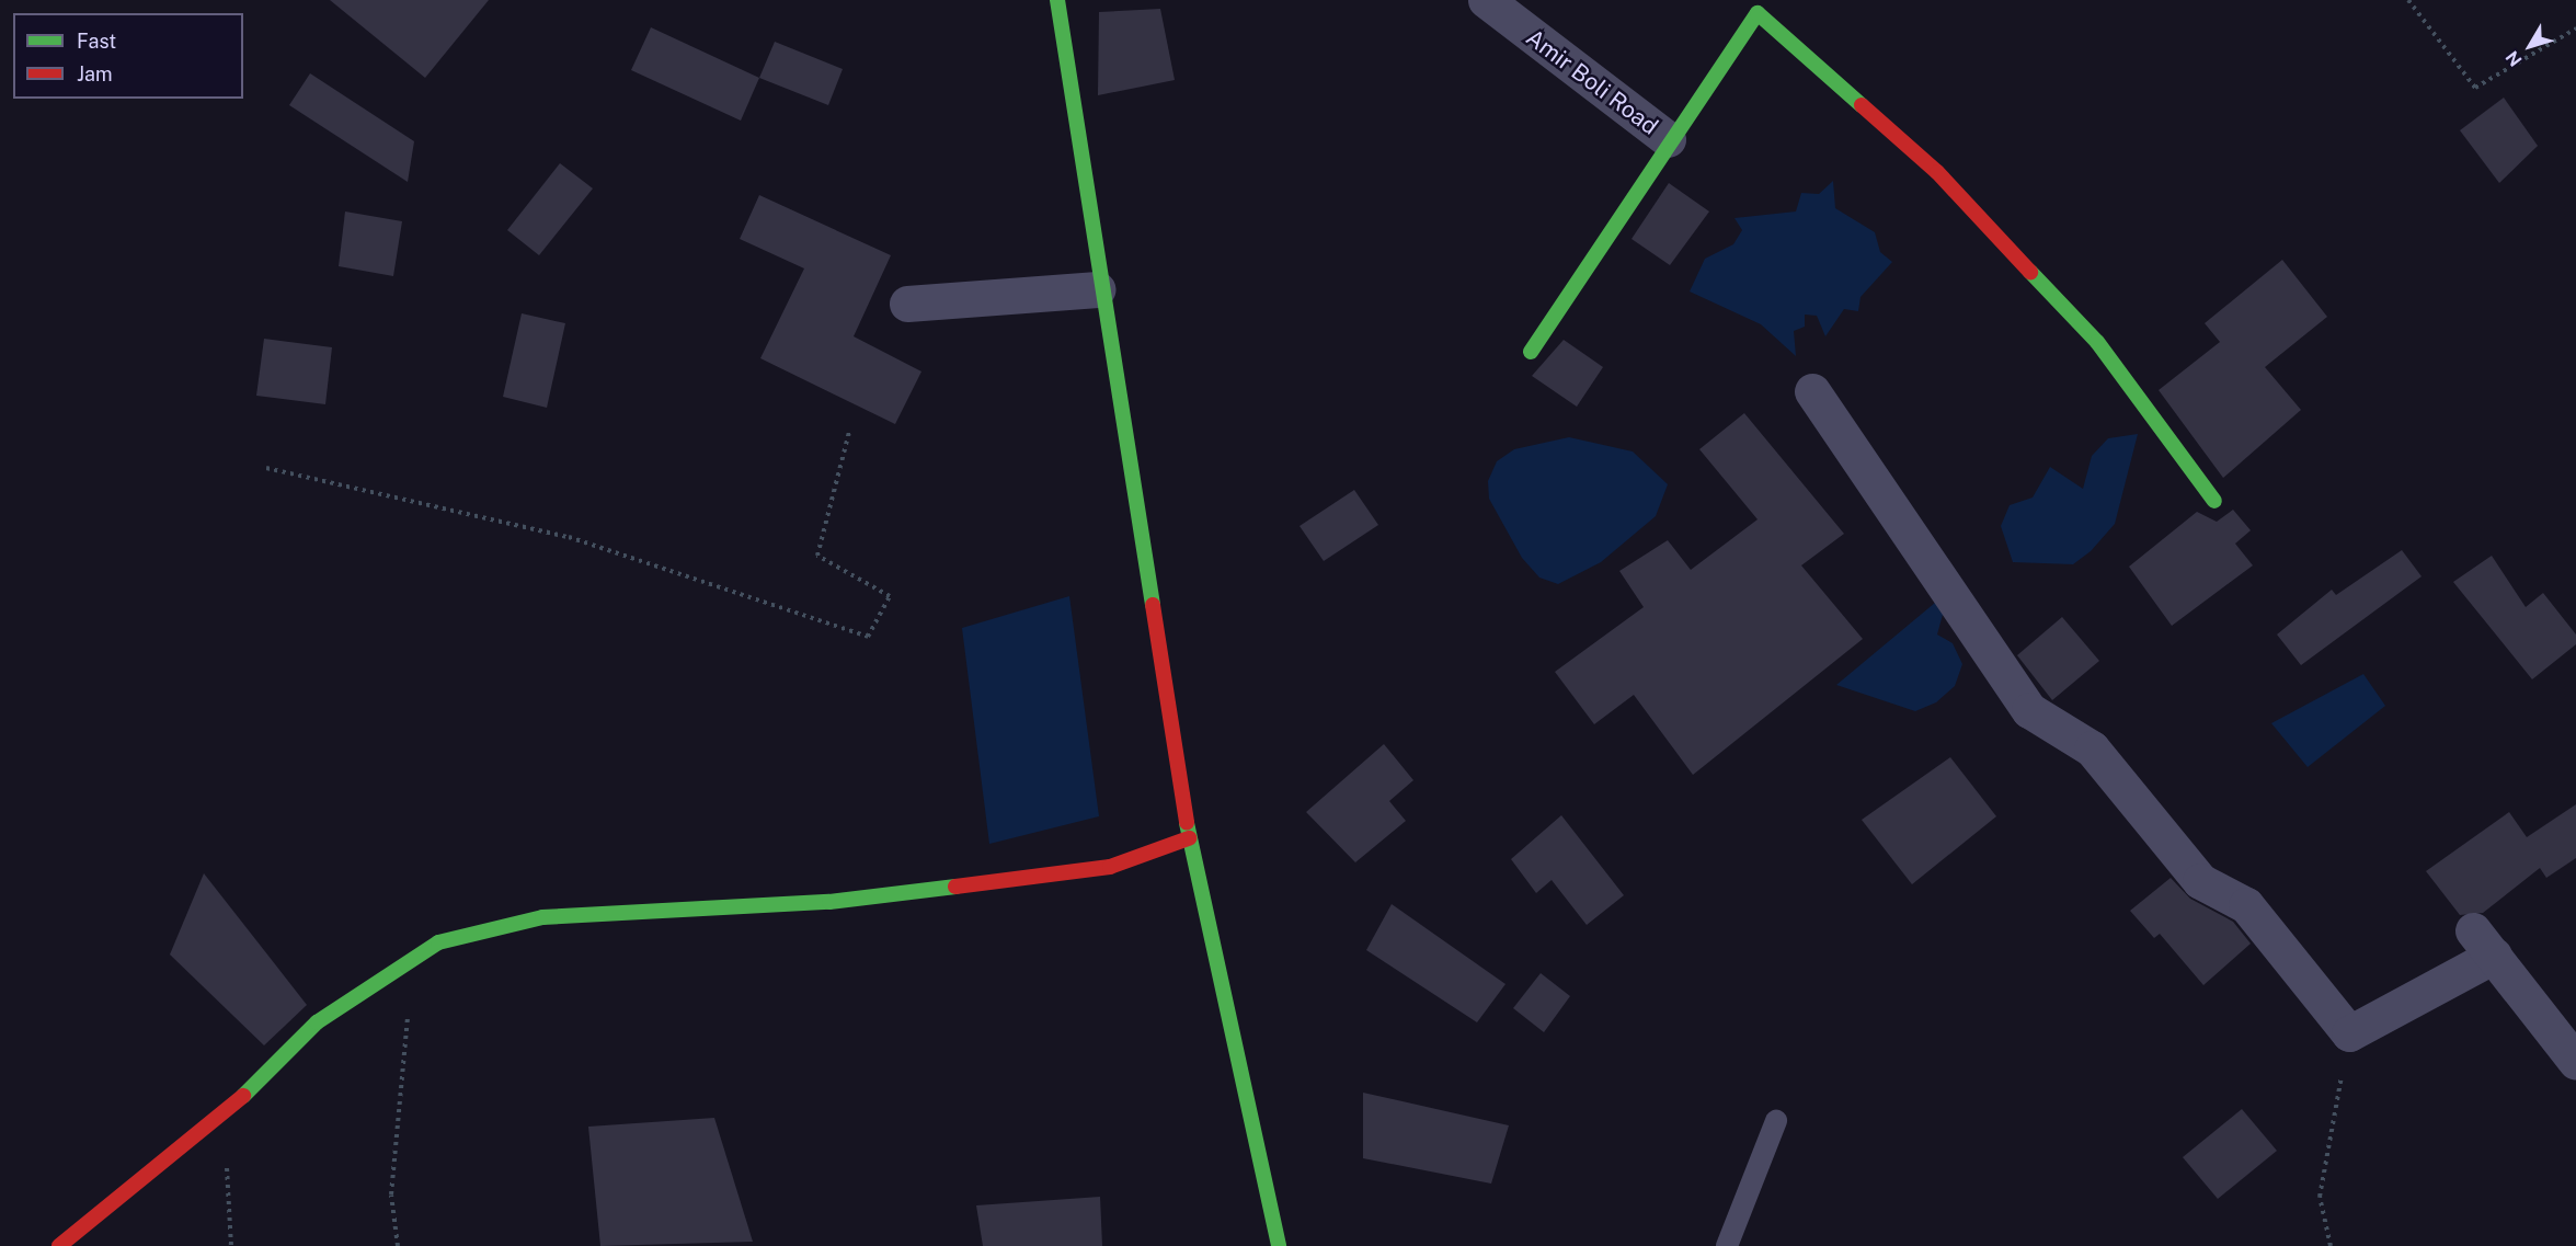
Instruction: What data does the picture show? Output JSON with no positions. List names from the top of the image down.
{
  "streets": {
    "street": ["Amir Boli Road"]
  },
  "legend": ["Fast", "Jam"],
  "north": "bottom left"
}
